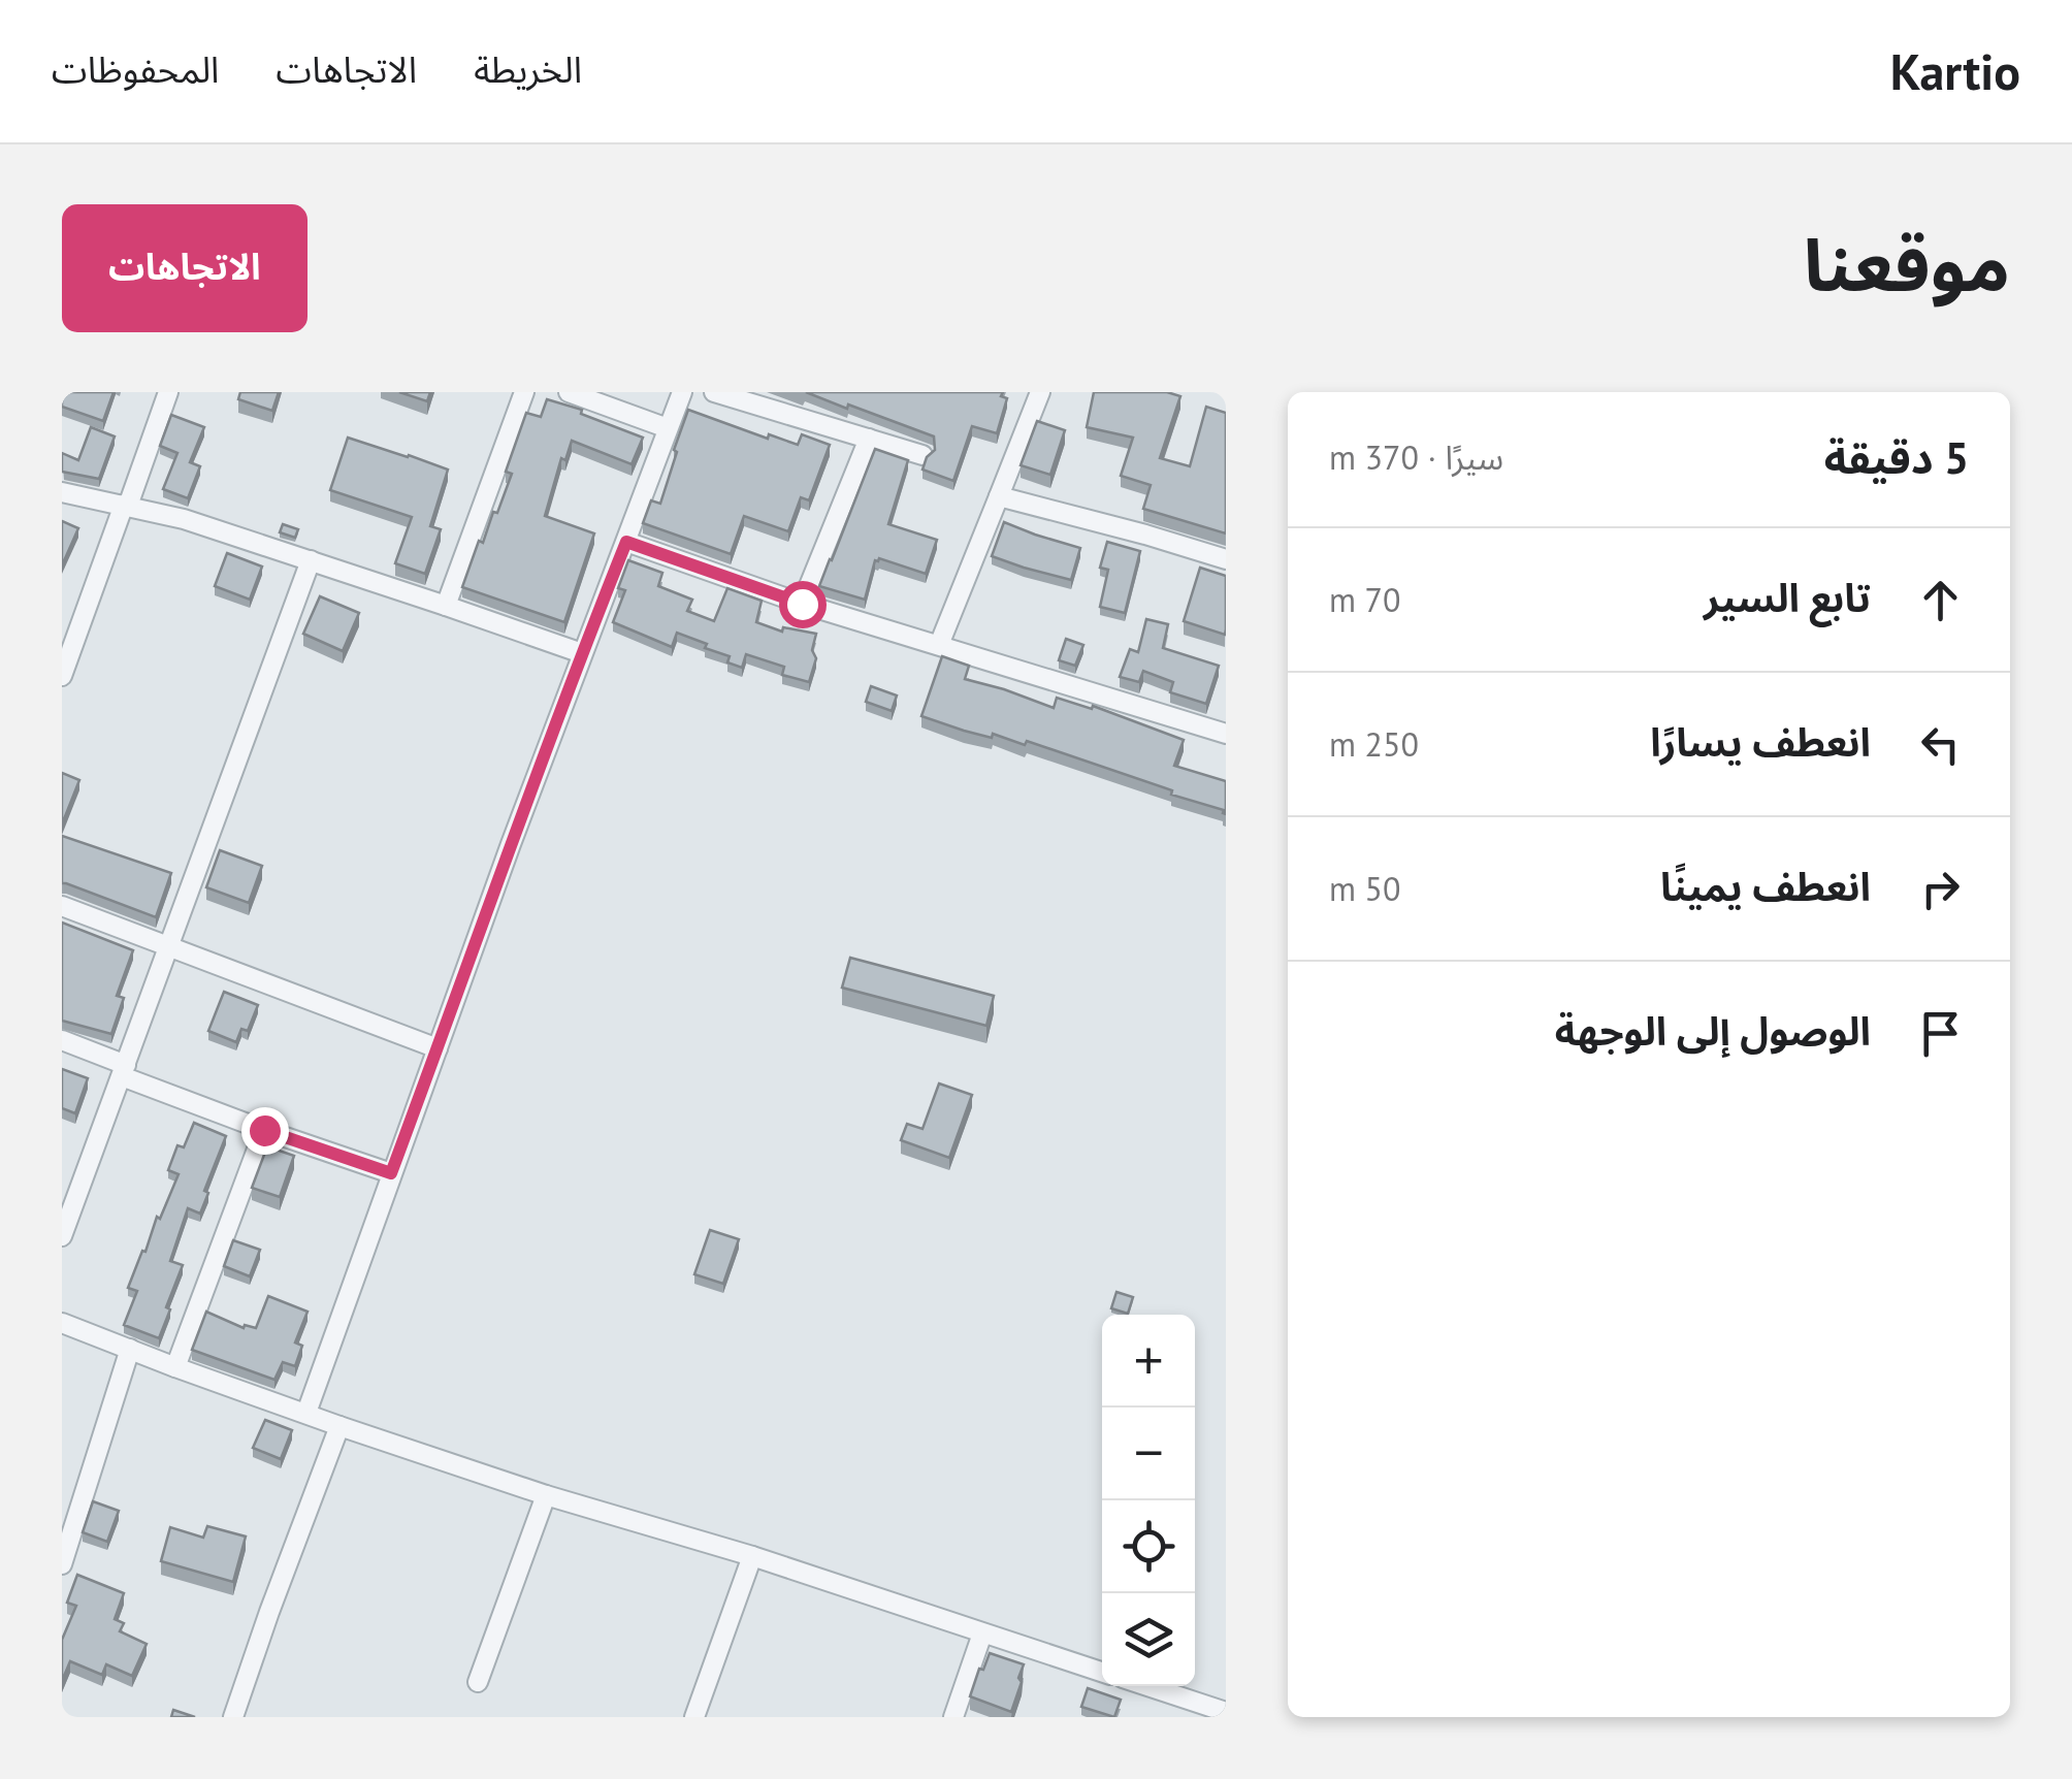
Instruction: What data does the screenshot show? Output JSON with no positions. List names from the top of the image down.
{
  "page": {
    "header": "Kartio",
    "nav": ["الخريطة", "الاتجاهات", "المحفوظات"],
    "title": "موقعنا",
    "buttons": "الاتجاهات",
    "heading": ["5 دقيقة", "سيرًا · 370 m"],
    "list": [
      ["تابع السير", "70 m"],
      ["انعطف يسارًا", "250 m"],
      ["انعطف يمينًا", "50 m"],
      "الوصول إلى الوجهة"
    ],
    "map_buttons": ["+", "−"]
  }
}
